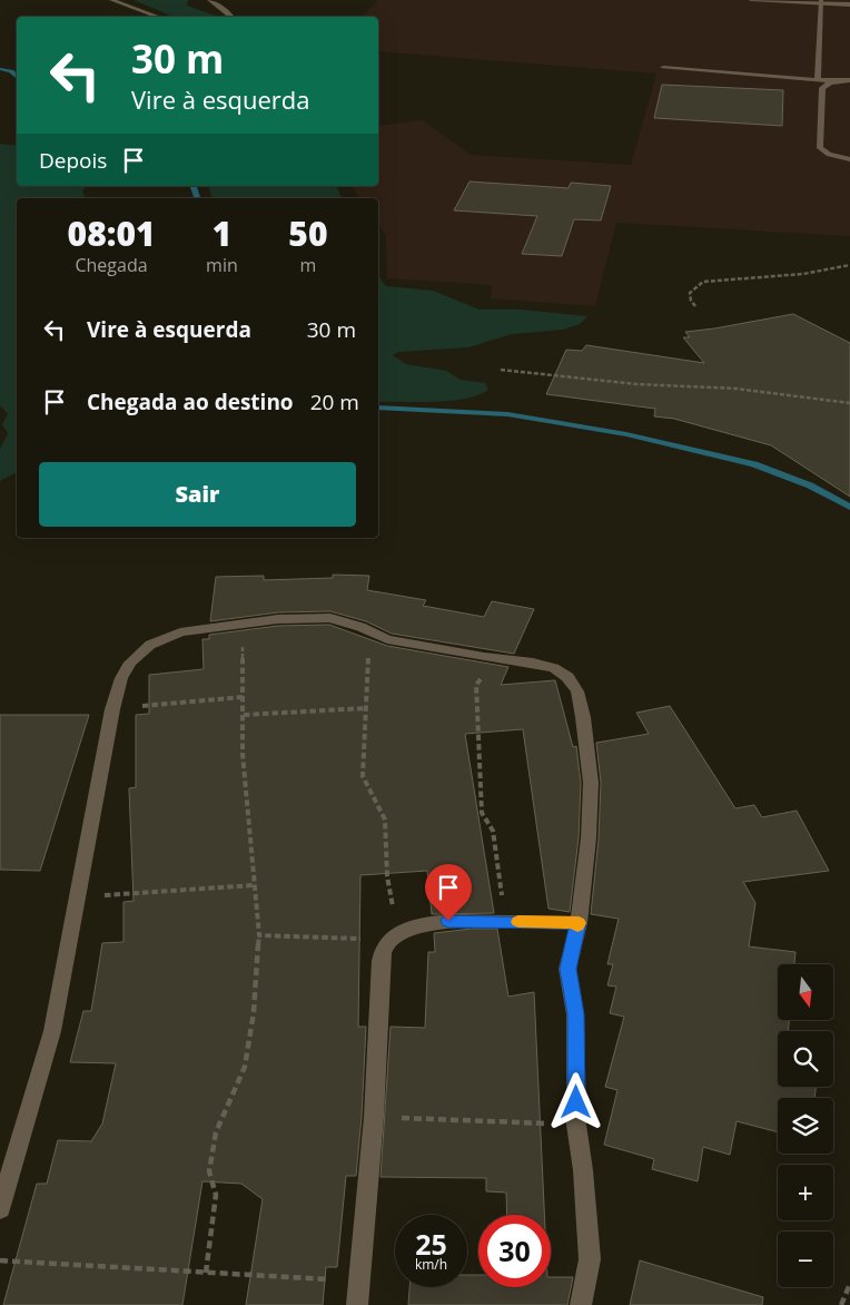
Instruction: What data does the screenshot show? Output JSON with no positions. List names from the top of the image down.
{
  "north": "bottom",
  "page": {
    "turn": ["30 m", "Vire à esquerda"],
    "then": "Depois",
    "eta": [
      "08:01",
      "Chegada",
      "1",
      "min",
      "50",
      "m"
    ],
    "list": [
      {
        "name": "Vire à esquerda",
        "value": "30 m"
      },
      {
        "name": "Chegada ao destino",
        "value": "20 m"
      }
    ],
    "buttons": "Sair",
    "map_buttons": ["+", "−"],
    "speed": "25 km/h",
    "limit": "30"
  }
}
